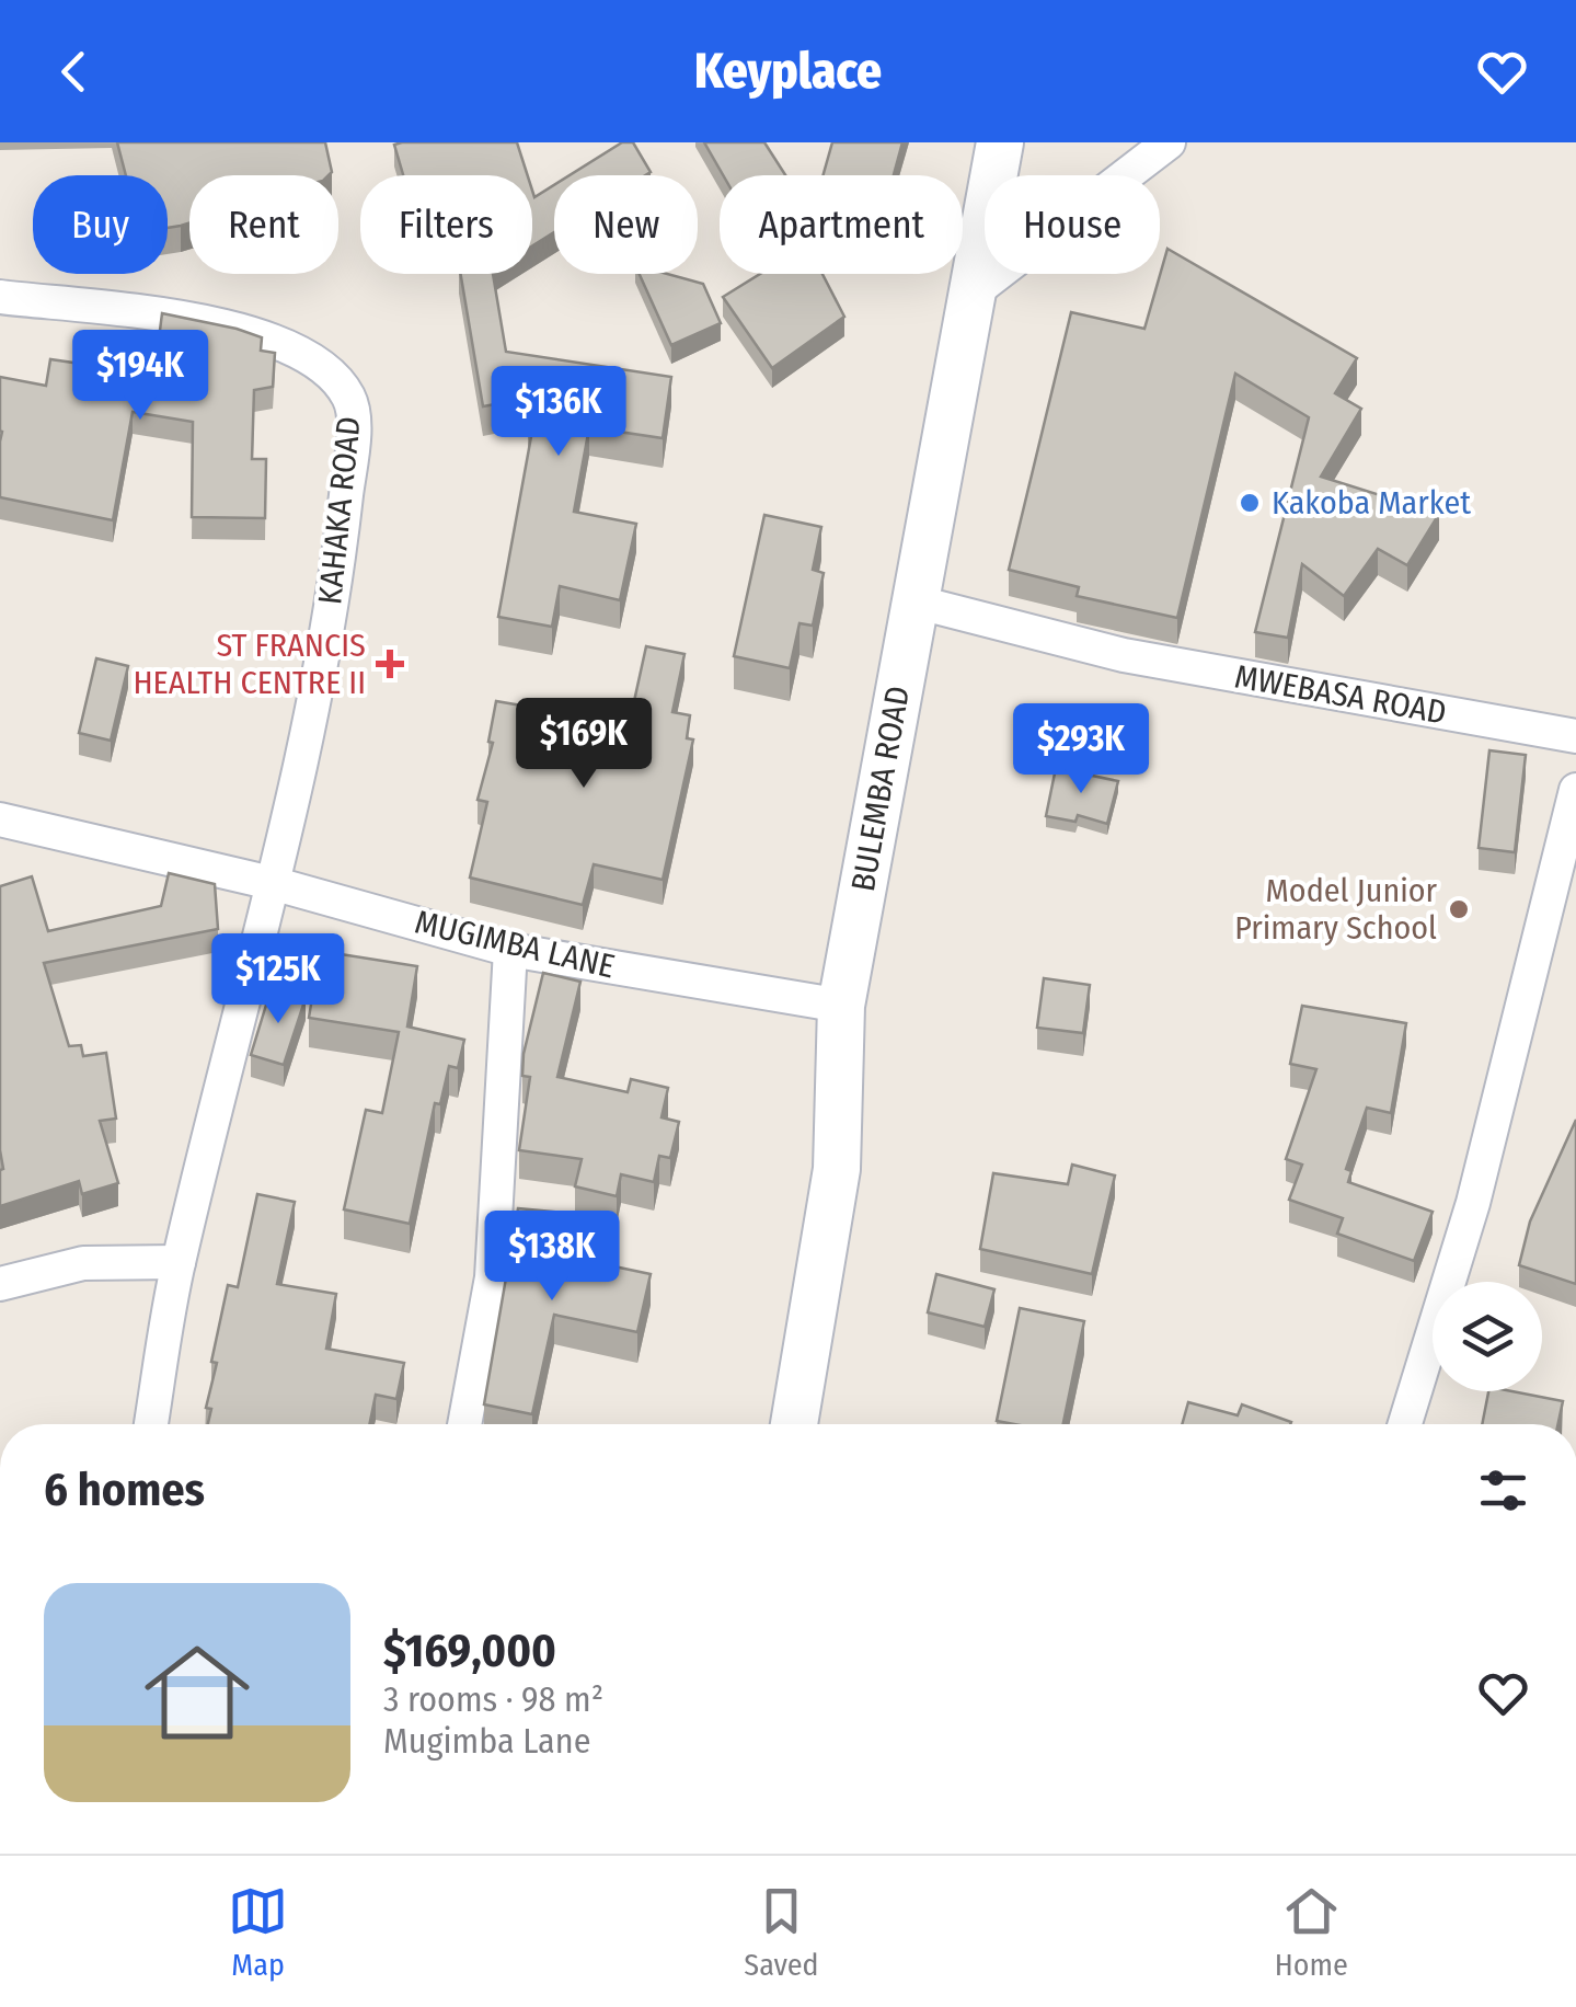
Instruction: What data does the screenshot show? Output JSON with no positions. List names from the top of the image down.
{
  "streets": {
    "main road": ["BULEMBA ROAD"],
    "street": ["KAHAKA ROAD", "MWEBASA ROAD", "MUGIMBA LANE"]
  },
  "crossings": [
    ["KAHAKA ROAD", "MUGIMBA LANE"],
    ["MWEBASA ROAD", "BULEMBA ROAD"],
    ["BULEMBA ROAD", "MUGIMBA LANE"]
  ],
  "places": {
    "other": ["Kakoba Market", "Model Junior Primary School"],
    "health": ["ST FRANCIS HEALTH CENTRE II"]
  },
  "page": {
    "header": "Keyplace",
    "chip": [
      "Buy",
      "Rent",
      "Filters",
      "New",
      "Apartment",
      "House"
    ],
    "price": [
      "$194K",
      "$136K",
      "$169K",
      "$293K",
      "$125K",
      "$138K"
    ],
    "heading": "6 homes",
    "list": [
      {
        "name": "$169,000",
        "note": "3 rooms · 98 m² · Mugimba Lane"
      }
    ],
    "tabs": ["Map", "Saved", "Home"]
  }
}
